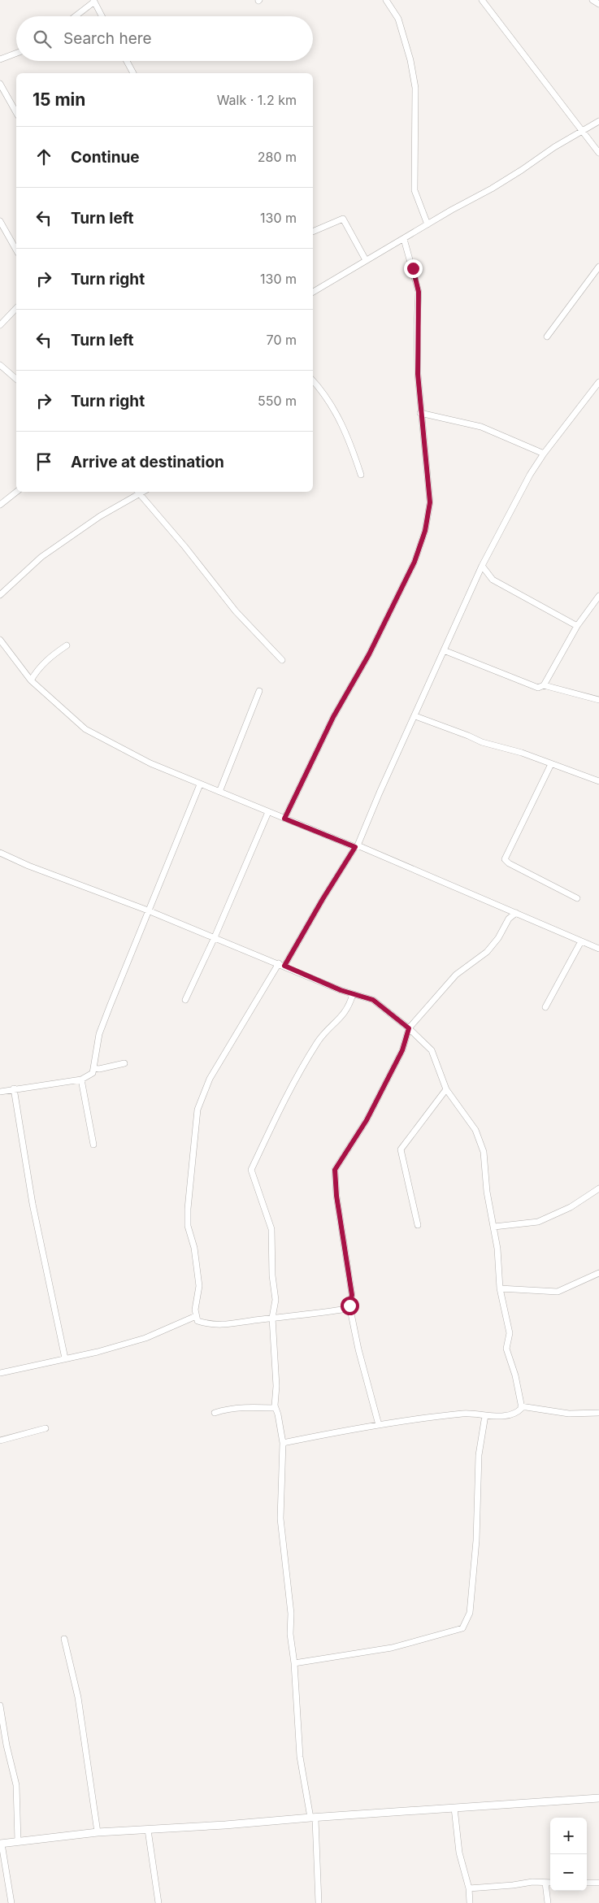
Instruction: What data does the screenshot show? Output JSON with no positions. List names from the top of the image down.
{
  "page": {
    "search": "Search here",
    "heading": ["15 min", "Walk · 1.2 km"],
    "list": [
      ["Continue", "280 m"],
      ["Turn left", "130 m"],
      ["Turn right", "130 m"],
      ["Turn left", "70 m"],
      ["Turn right", "550 m"],
      "Arrive at destination"
    ],
    "map_buttons": ["+", "−"]
  }
}
